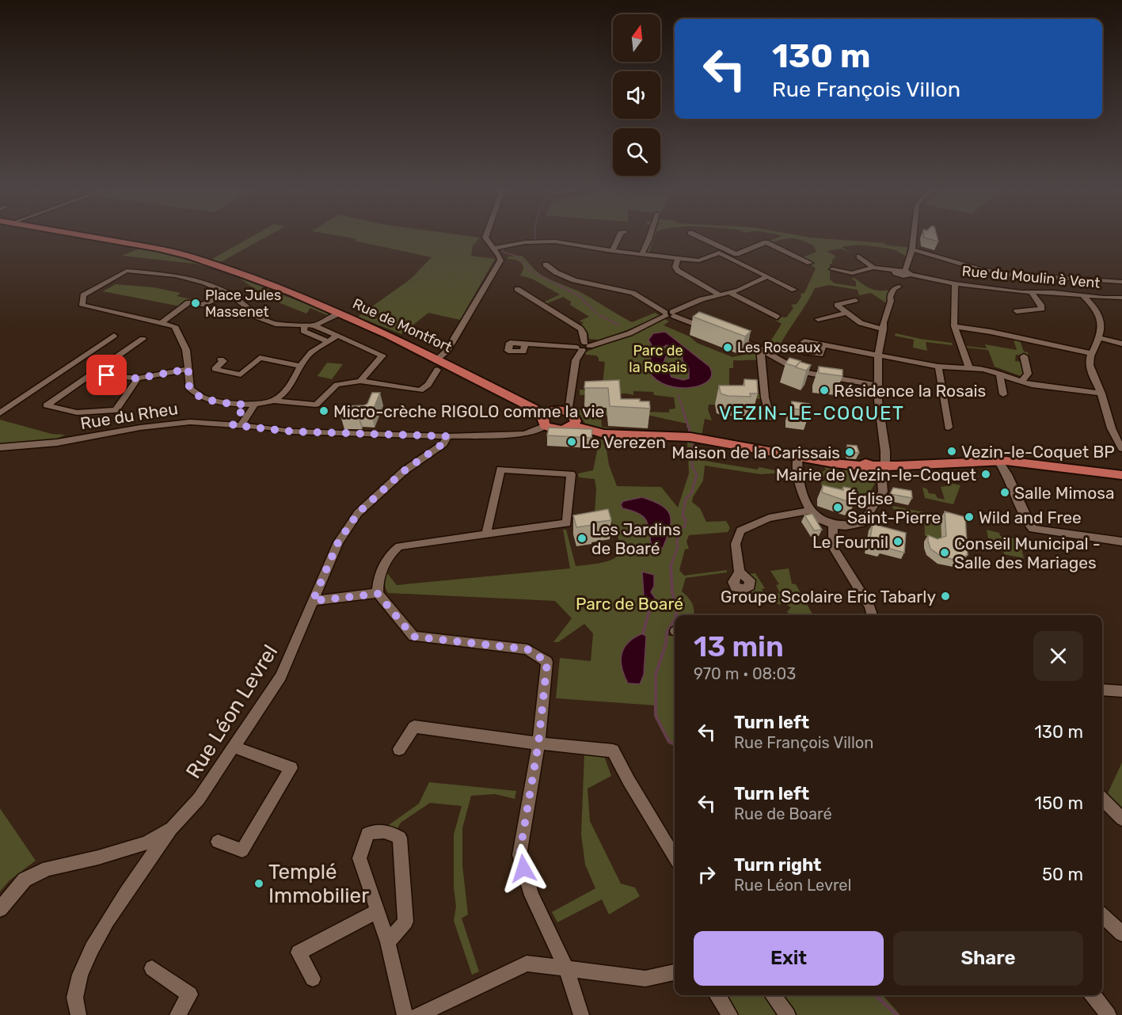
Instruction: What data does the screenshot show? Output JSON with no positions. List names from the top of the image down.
{
  "streets": {
    "main road": ["Rue de Montfort"],
    "street": ["Rue du Moulin à Vent", "Rue du Rheu", "Rue Léon Levrel"]
  },
  "crossings": [
    ["Rue de Montfort", "Rue du Rheu"],
    ["Rue du Rheu", "Rue Léon Levrel"]
  ],
  "districts": ["VEZIN-LE-COQUET"],
  "parks": ["Parc de la Rosais", "Parc de Boaré"],
  "places": [
    "Place Jules Massenet",
    "Les Roseaux",
    "Résidence la Rosais",
    "Micro-crèche RIGOLO comme la vie",
    "Le Verezen",
    "Vezin-le-Coquet BP",
    "Maison de la Carissais",
    "Mairie de Vezin-le-Coquet",
    "Salle Mimosa",
    "Église Saint-Pierre",
    "Wild and Free",
    "Les Jardins de Boaré",
    "Le Fournil",
    "Conseil Municipal - Salle des Mariages",
    "Groupe Scolaire Eric Tabarly",
    "Templé Immobilier"
  ],
  "north": "top",
  "page": {
    "turn": ["130 m", "Rue François Villon"],
    "heading": ["13 min", "970 m · 08:03"],
    "list": [
      {
        "name": "Turn left",
        "note": "Rue François Villon",
        "value": "130 m"
      },
      {
        "name": "Turn left",
        "note": "Rue de Boaré",
        "value": "150 m"
      },
      {
        "name": "Turn right",
        "note": "Rue Léon Levrel",
        "value": "50 m"
      }
    ],
    "buttons": ["Exit", "Share"]
  }
}
